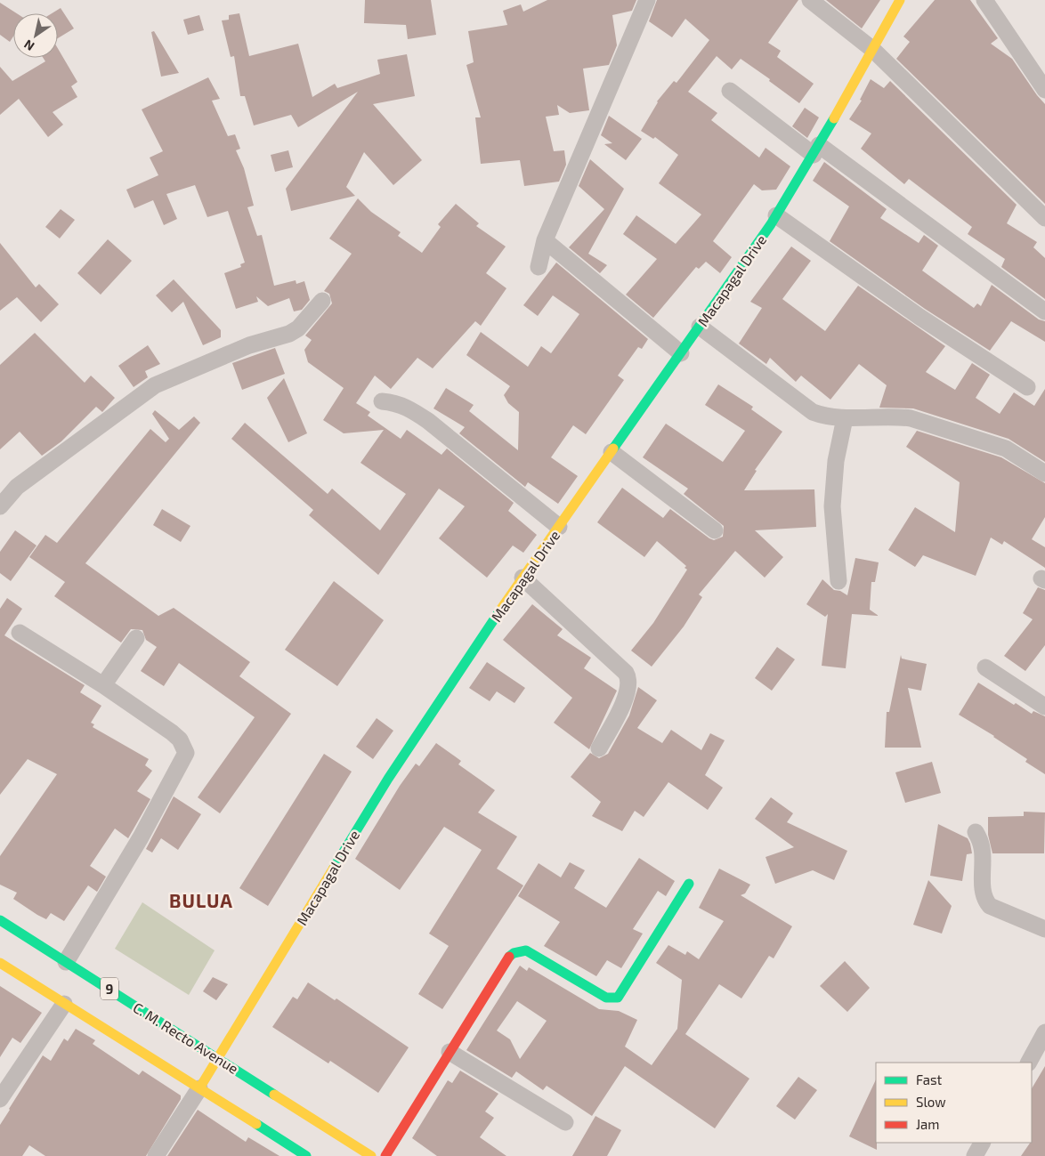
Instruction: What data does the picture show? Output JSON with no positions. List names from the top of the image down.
{
  "streets": {
    "main road": ["Macapagal Drive", "9", "C. M. Recto Avenue"]
  },
  "crossings": [
    ["Macapagal Drive", "C. M. Recto Avenue"]
  ],
  "districts": ["BULUA"],
  "legend": ["Fast", "Slow", "Jam"],
  "north": "bottom left"
}
